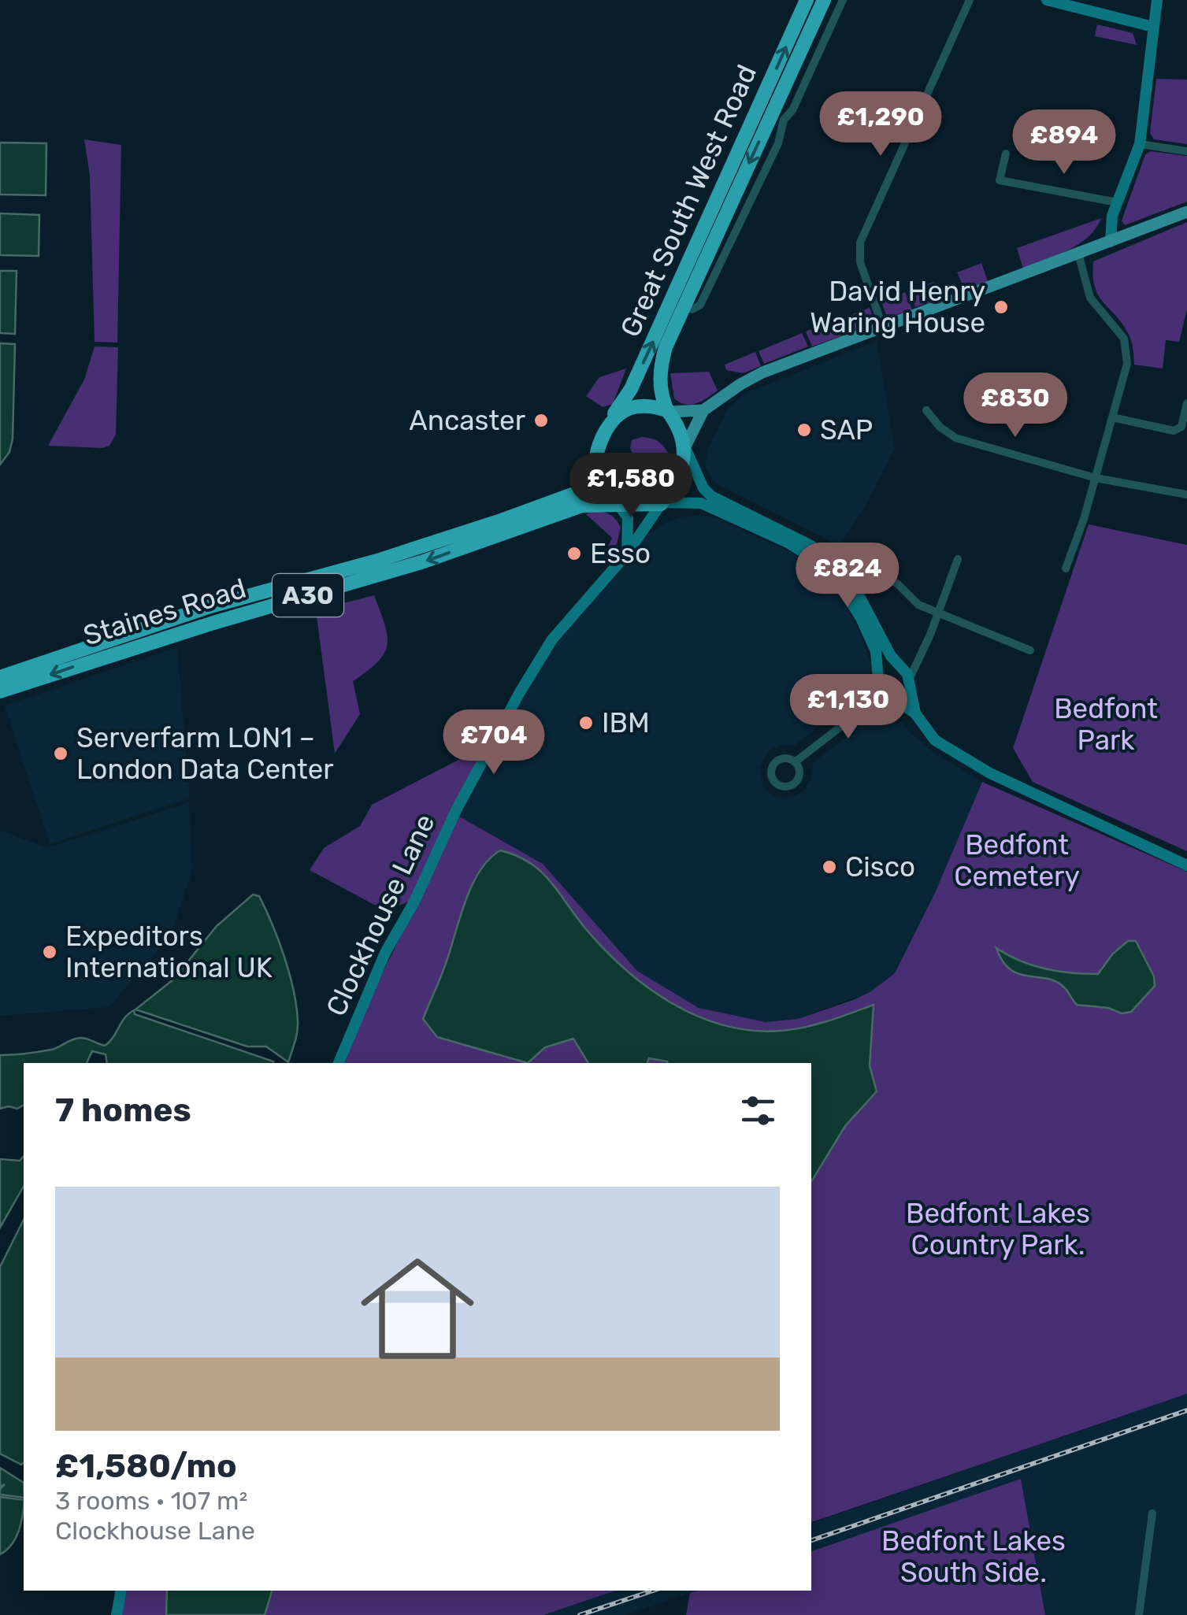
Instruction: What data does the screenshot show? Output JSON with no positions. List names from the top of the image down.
{
  "streets": {
    "highway": ["Great South West Road", "A30", "Staines Road"],
    "street": ["Clockhouse Lane"]
  },
  "crossings": [
    ["Great South West Road", "Staines Road"],
    ["Great South West Road", "Clockhouse Lane"],
    ["Staines Road", "Clockhouse Lane"]
  ],
  "parks": [
    "Bedfont Park",
    "Bedfont Cemetery",
    "Bedfont Lakes Country Park.",
    "Bedfont Lakes South Side."
  ],
  "places": [
    "David Henry Waring House",
    "Ancaster",
    "SAP",
    "Esso",
    "IBM",
    "Serverfarm LON1 – London Data Center",
    "Cisco",
    "Expeditors International UK"
  ],
  "page": {
    "price": [
      "£1,290",
      "£894",
      "£830",
      "£1,580",
      "£824",
      "£1,130",
      "£704"
    ],
    "heading": "7 homes",
    "list": [
      {
        "name": "£1,580/mo",
        "note": "3 rooms · 107 m² · Clockhouse Lane"
      }
    ]
  }
}
